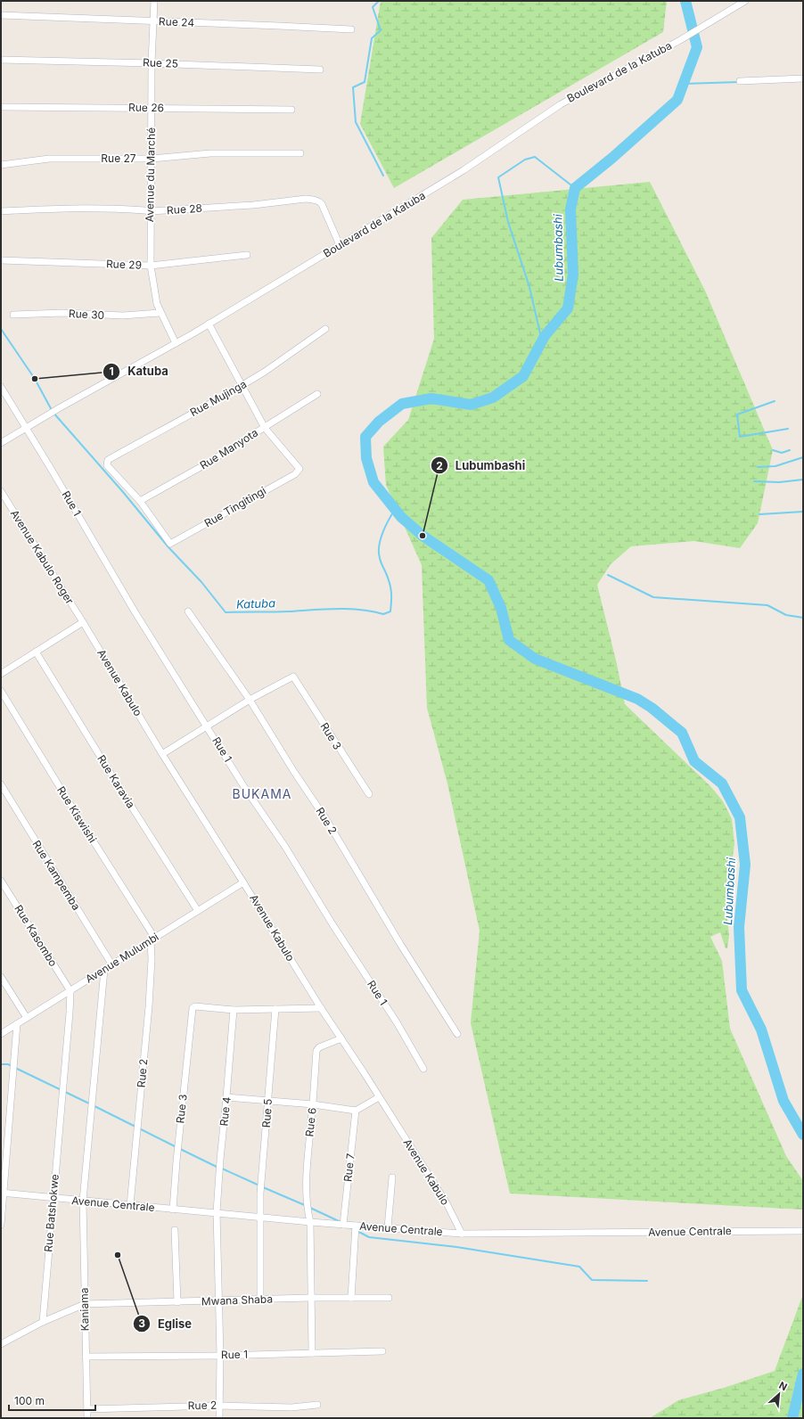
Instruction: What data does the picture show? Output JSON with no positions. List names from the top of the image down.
{
  "streets": {
    "street": [
      "Rue 24",
      "Rue 25",
      "Boulevard de la Katuba",
      "Rue 26",
      "Rue 27",
      "Avenue du Marché",
      "Rue 28",
      "Rue 29",
      "Rue 30",
      "Rue Mujinga",
      "Rue Manyota",
      "Rue 1",
      "Rue Tingitingi",
      "Avenue Kabulo Roger",
      "Avenue Kabulo",
      "Rue 3",
      "Rue Karavia",
      "Rue Kiswishi",
      "Rue 2",
      "Rue Kampemba",
      "Rue Kasombo",
      "Avenue Mulumbi",
      "Rue 4",
      "Rue 5",
      "Rue 6",
      "Rue 7",
      "Avenue Centrale",
      "Rue Batshokwe",
      "Mwana Shaba",
      "Kaniama"
    ]
  },
  "crossings": [
    ["Rue 24", "Avenue du Marché"],
    ["Rue 25", "Avenue du Marché"],
    ["Boulevard de la Katuba", "Avenue du Marché"],
    ["Boulevard de la Katuba", "Rue 28"],
    ["Boulevard de la Katuba", "Rue 1"],
    ["Rue 26", "Avenue du Marché"],
    ["Rue 27", "Avenue du Marché"],
    ["Avenue du Marché", "Rue 28"],
    ["Avenue du Marché", "Rue 29"],
    ["Avenue du Marché", "Rue 30"],
    ["Rue Mujinga", "Rue Manyota"],
    ["Rue Mujinga", "Rue Tingitingi"],
    ["Rue Manyota", "Rue Tingitingi"],
    ["Rue 1", "Rue 4"],
    ["Rue 1", "Rue 6"],
    ["Rue 1", "Kaniama"],
    ["Avenue Kabulo Roger", "Avenue Kabulo"],
    ["Avenue Kabulo", "Avenue Mulumbi"],
    ["Avenue Kabulo", "Rue 6"],
    ["Avenue Kabulo", "Avenue Centrale"],
    ["Rue 3", "Rue 2"],
    ["Rue 3", "Rue 4"],
    ["Rue 3", "Avenue Centrale"],
    ["Rue Karavia", "Avenue Mulumbi"],
    ["Rue Kiswishi", "Rue 2"],
    ["Rue Kiswishi", "Avenue Mulumbi"],
    ["Rue 2", "Avenue Mulumbi"],
    ["Rue 2", "Rue 4"],
    ["Rue 2", "Avenue Centrale"],
    ["Rue 2", "Kaniama"],
    ["Rue Kampemba", "Avenue Mulumbi"],
    ["Rue Kasombo", "Avenue Mulumbi"],
    ["Rue Kasombo", "Rue Batshokwe"],
    ["Avenue Mulumbi", "Rue Batshokwe"],
    ["Rue 4", "Avenue Centrale"],
    ["Rue 4", "Mwana Shaba"],
    ["Rue 5", "Avenue Centrale"],
    ["Rue 5", "Mwana Shaba"],
    ["Rue 6", "Avenue Centrale"],
    ["Rue 6", "Mwana Shaba"],
    ["Rue 7", "Avenue Centrale"],
    ["Avenue Centrale", "Rue Batshokwe"],
    ["Avenue Centrale", "Kaniama"],
    ["Mwana Shaba", "Kaniama"]
  ],
  "districts": ["BUKAMA"],
  "water": ["Lubumbashi", "Katuba"],
  "places": ["Katuba", "Lubumbashi", "Eglise"],
  "scale_bar": "100 m",
  "north": "top right"
}
